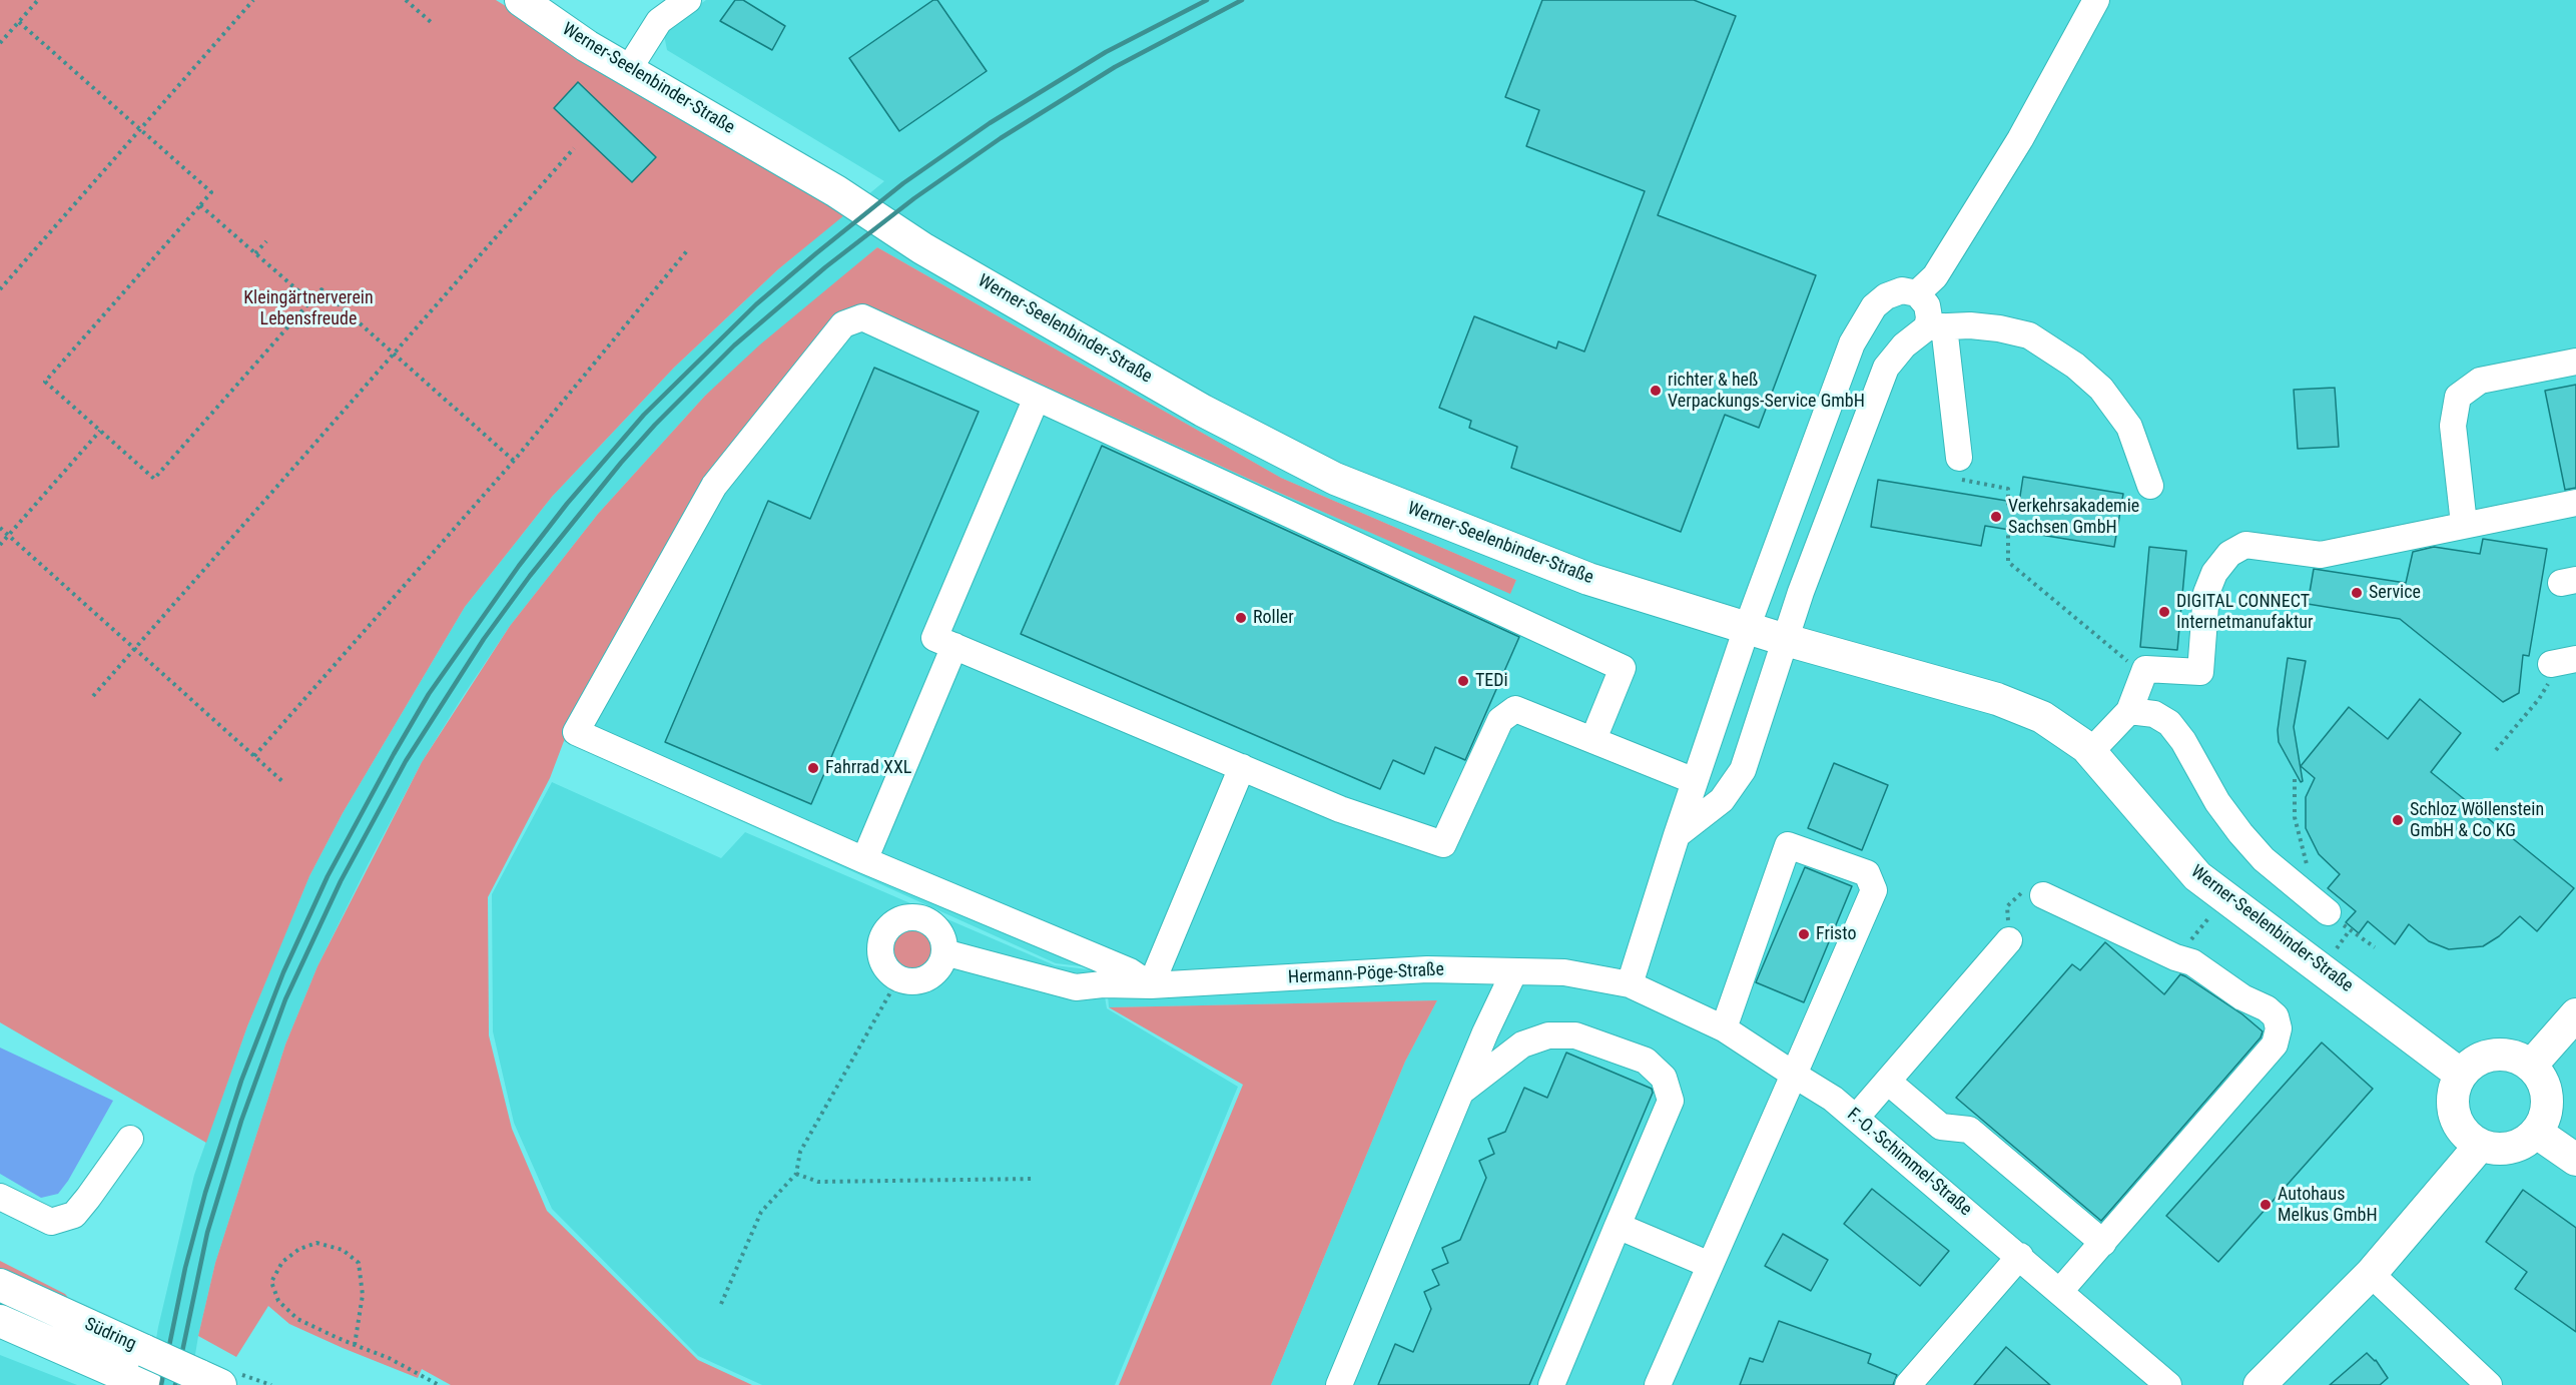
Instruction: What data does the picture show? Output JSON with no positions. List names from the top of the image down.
{
  "streets": {
    "main road": ["Werner-Seelenbinder-Straße", "Südring"],
    "street": ["Hermann-Pöge-Straße", "F.-O.-Schimmel-Straße"]
  },
  "crossings": [
    ["Hermann-Pöge-Straße", "F.-O.-Schimmel-Straße"]
  ],
  "parks": ["Kleingärtnerverein Lebensfreude"],
  "places": [
    "richter & heß Verpackungs-Service GmbH",
    "Verkehrsakademie Sachsen GmbH",
    "Service",
    "DIGITAL CONNECT Internetmanufaktur",
    "Roller",
    "TEDi",
    "Fahrrad XXL",
    "Schloz Wöllenstein GmbH & Co KG",
    "Fristo",
    "Autohaus Melkus GmbH"
  ]
}
